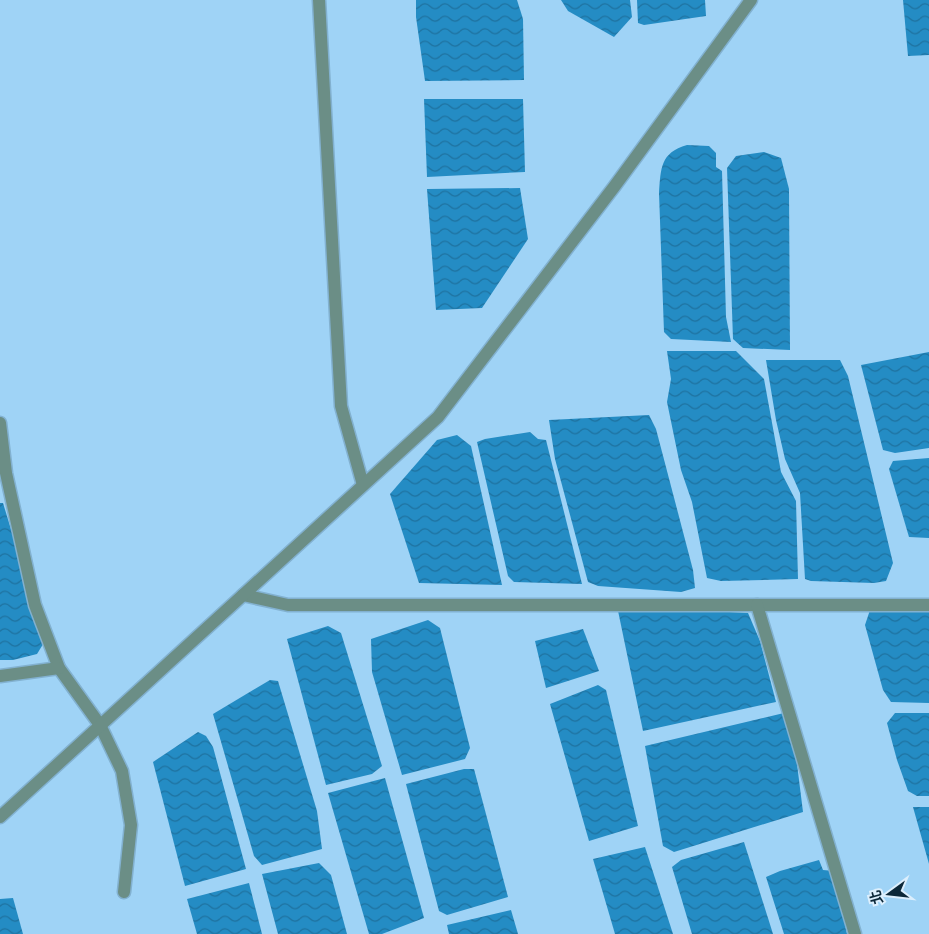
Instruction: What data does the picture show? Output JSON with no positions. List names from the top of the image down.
{
  "north": "left"
}
